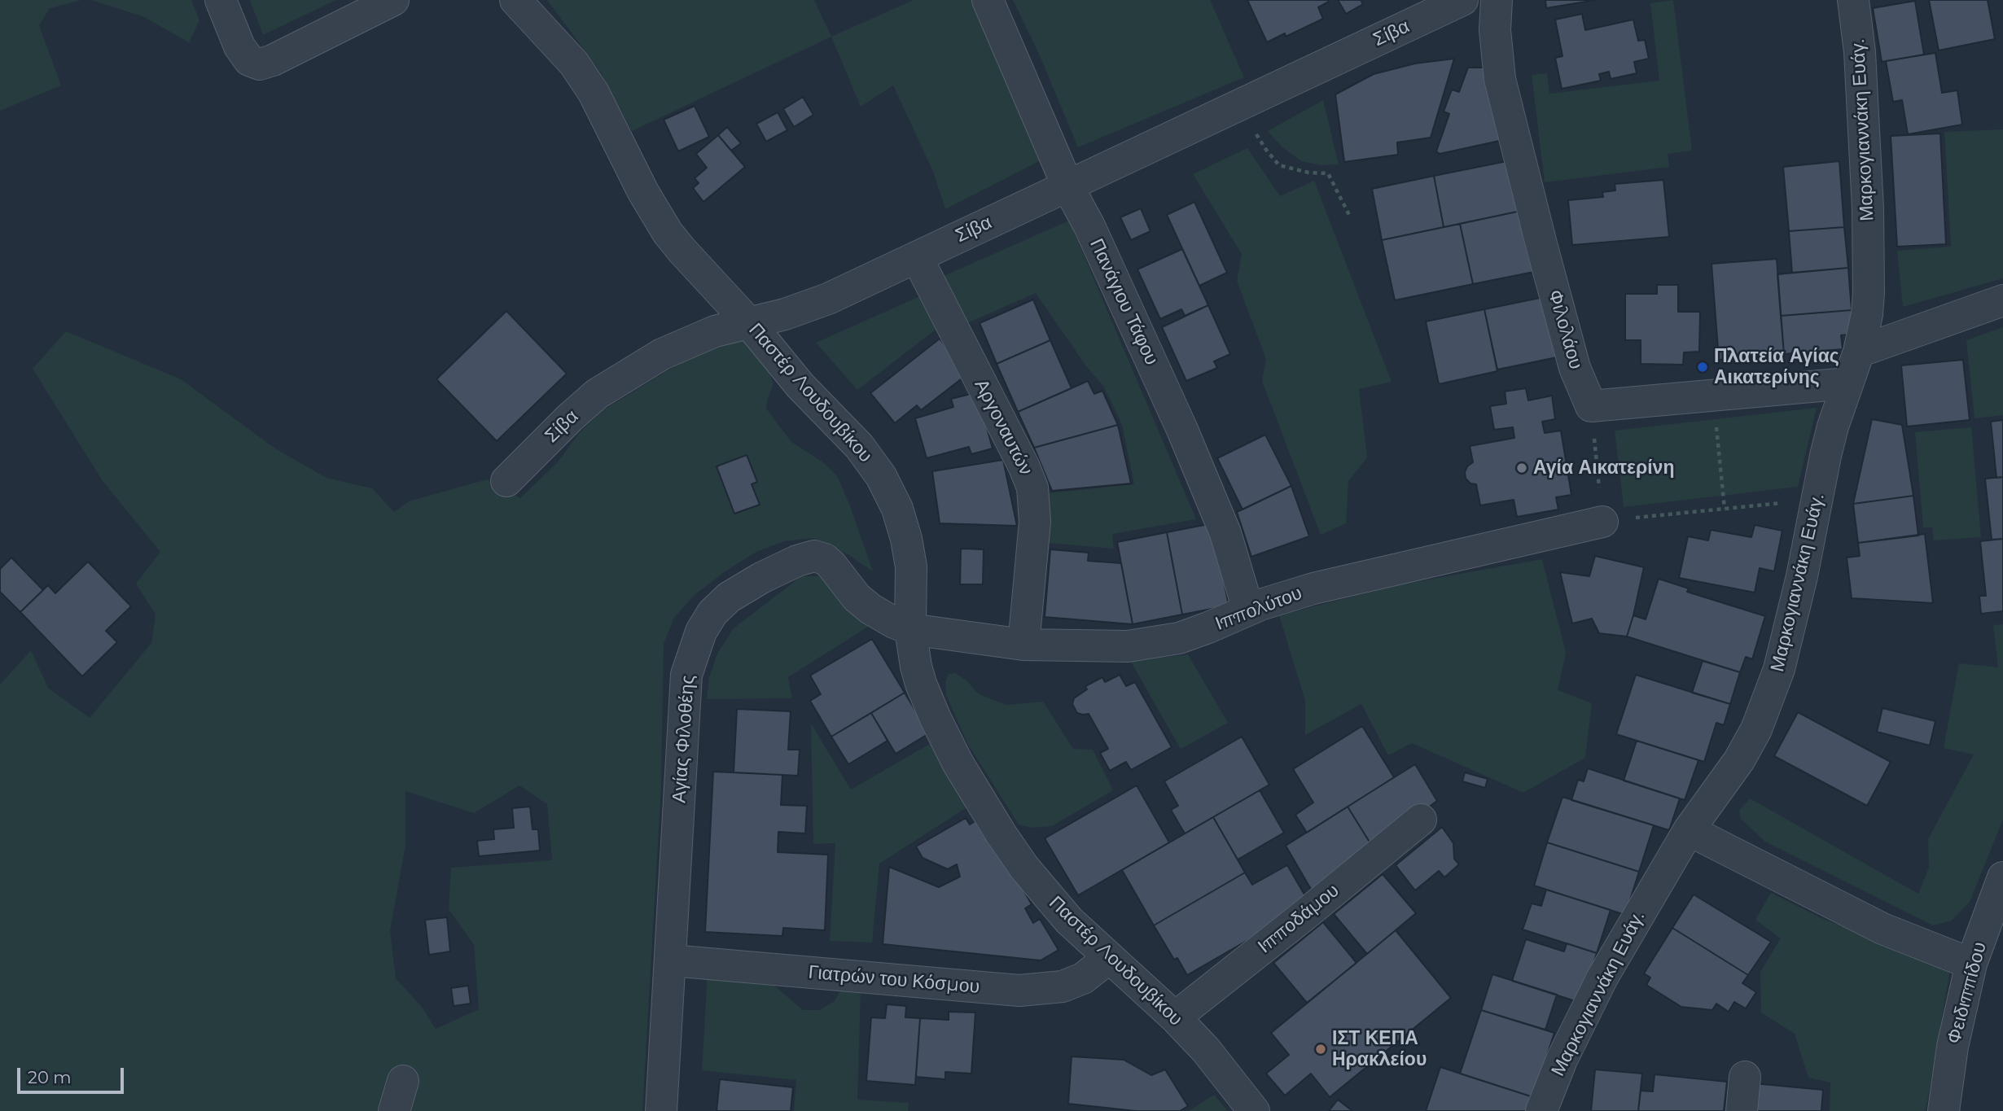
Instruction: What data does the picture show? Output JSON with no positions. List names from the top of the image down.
{
  "streets": {
    "street": [
      "Σίβα",
      "Μαρκογιαννάκη Ευάγ.",
      "Πανάγιου Τάφου",
      "Φιλολάου",
      "Παστέρ Λουδουβίκου",
      "Αργοναυτών",
      "Ιππολύτου",
      "Αγίας Φιλοθέης",
      "Ιπποδάμου",
      "Γιατρών του Κόσμου",
      "Φειδιππίδου"
    ]
  },
  "crossings": [
    ["Σίβα", "Πανάγιου Τάφου"],
    ["Σίβα", "Παστέρ Λουδουβίκου"],
    ["Σίβα", "Αργοναυτών"],
    ["Πανάγιου Τάφου", "Ιππολύτου"],
    ["Παστέρ Λουδουβίκου", "Ιππολύτου"],
    ["Παστέρ Λουδουβίκου", "Αγίας Φιλοθέης"],
    ["Παστέρ Λουδουβίκου", "Ιπποδάμου"],
    ["Παστέρ Λουδουβίκου", "Γιατρών του Κόσμου"],
    ["Αργοναυτών", "Ιππολύτου"],
    ["Ιππολύτου", "Αγίας Φιλοθέης"],
    ["Αγίας Φιλοθέης", "Γιατρών του Κόσμου"]
  ],
  "places": ["Πλατεία Αγίας Αικατερίνης", "Αγία Αικατερίνη", "ΙΣΤ ΚΕΠΑ Ηρακλείου"],
  "scale_bar": "20 m"
}
